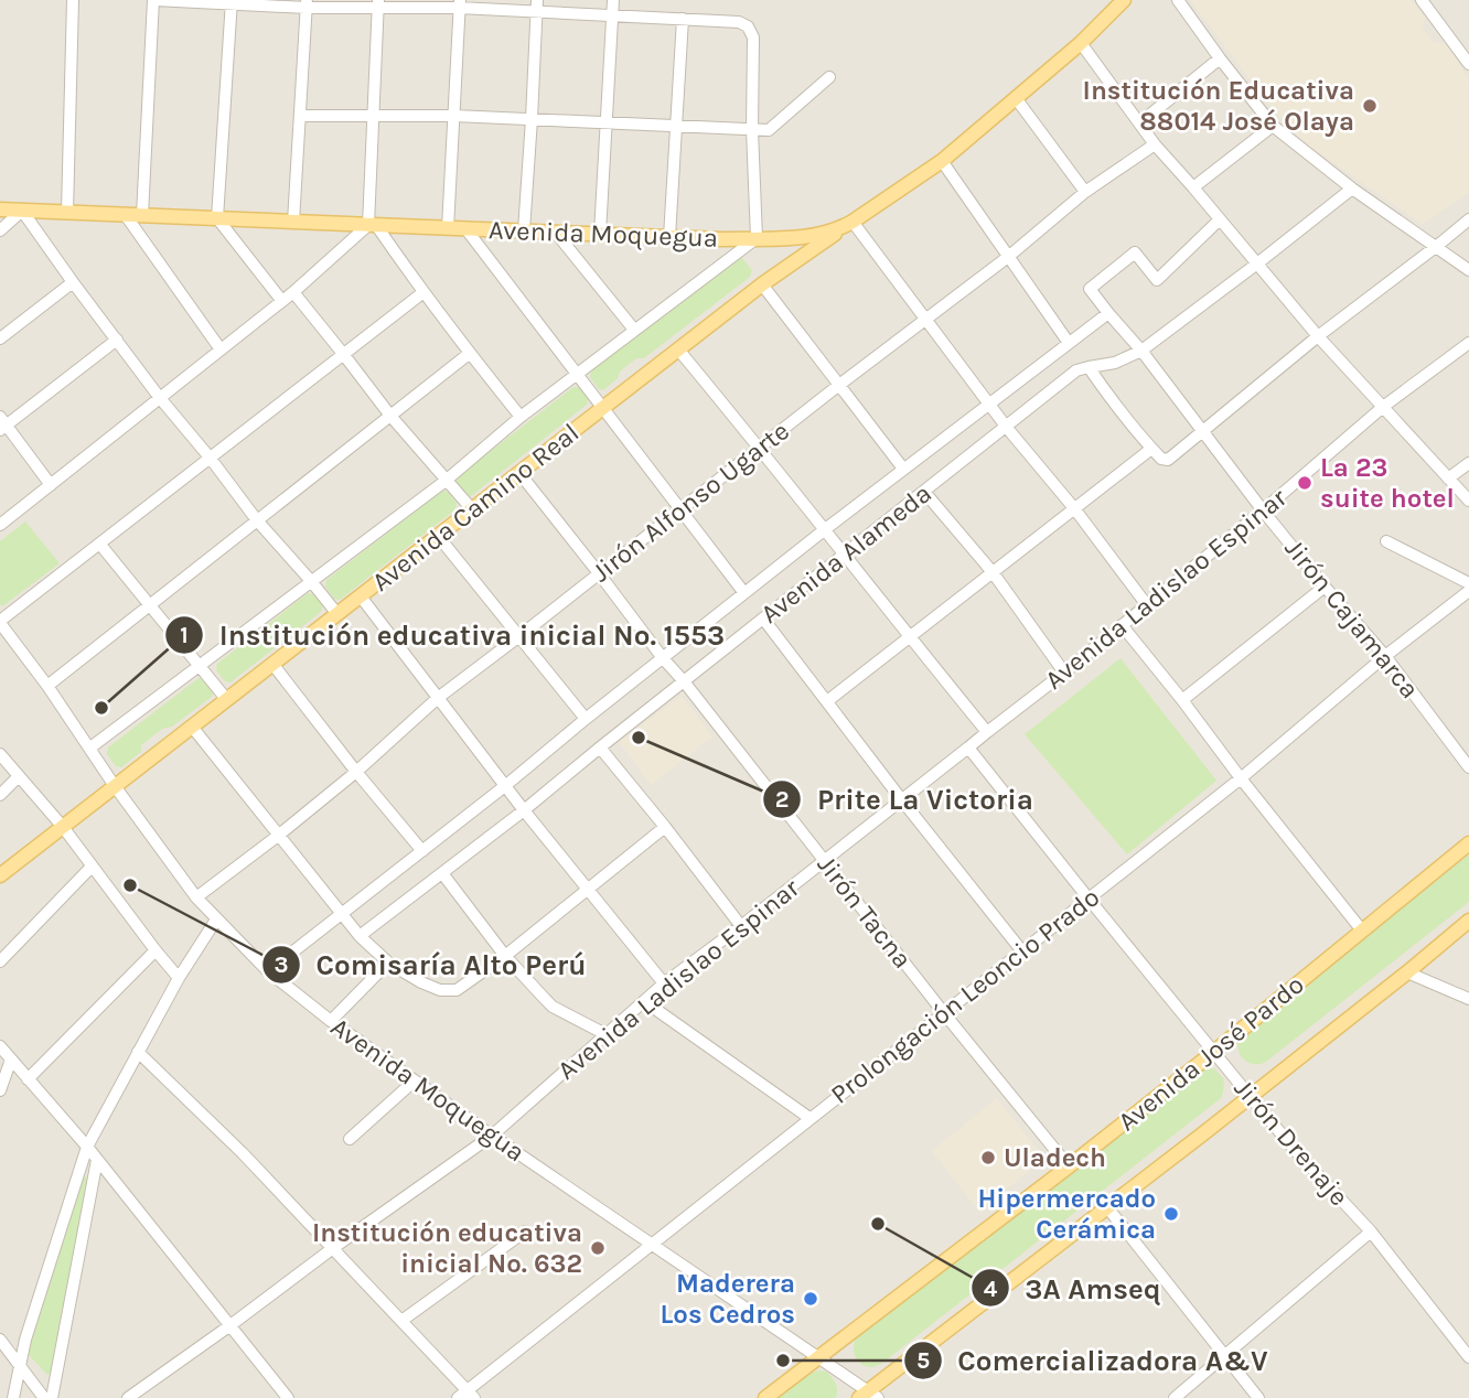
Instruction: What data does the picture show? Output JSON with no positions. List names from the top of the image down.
{
  "streets": {
    "main road": ["Avenida Moquegua", "Avenida Camino Real", "Avenida José Pardo"],
    "street": [
      "Jirón Alfonso Ugarte",
      "Avenida Alameda",
      "Avenida Ladislao Espinar",
      "Jirón Cajamarca",
      "Jirón Tacna",
      "Prolongación Leoncio Prado",
      "Jirón Drenaje"
    ]
  },
  "crossings": [
    ["Avenida Moquegua", "Jirón Alfonso Ugarte"],
    ["Avenida Moquegua", "Avenida Camino Real"],
    ["Avenida Moquegua", "Avenida Alameda"],
    ["Avenida Moquegua", "Avenida Ladislao Espinar"],
    ["Avenida Moquegua", "Prolongación Leoncio Prado"],
    ["Avenida Moquegua", "Avenida José Pardo"],
    ["Jirón Alfonso Ugarte", "Jirón Tacna"],
    ["Avenida Camino Real", "Jirón Tacna"],
    ["Avenida Alameda", "Jirón Cajamarca"],
    ["Avenida Alameda", "Jirón Tacna"],
    ["Avenida Ladislao Espinar", "Jirón Cajamarca"],
    ["Avenida Ladislao Espinar", "Jirón Tacna"],
    ["Avenida Ladislao Espinar", "Jirón Drenaje"],
    ["Jirón Cajamarca", "Prolongación Leoncio Prado"],
    ["Jirón Tacna", "Prolongación Leoncio Prado"],
    ["Jirón Tacna", "Avenida José Pardo"],
    ["Prolongación Leoncio Prado", "Jirón Drenaje"],
    ["Avenida José Pardo", "Jirón Drenaje"]
  ],
  "places": [
    "Institución Educativa 88014 José Olaya",
    "La 23 suite hotel",
    "Institución educativa inicial No. 1553",
    "Prite La Victoria",
    "Comisaría Alto Perú",
    "Uladech",
    "Hipermercado Cerámica",
    "3A Amseq",
    "Institución educativa inicial No. 632",
    "Maderera Los Cedros",
    "Comercializadora A&V"
  ]
}
